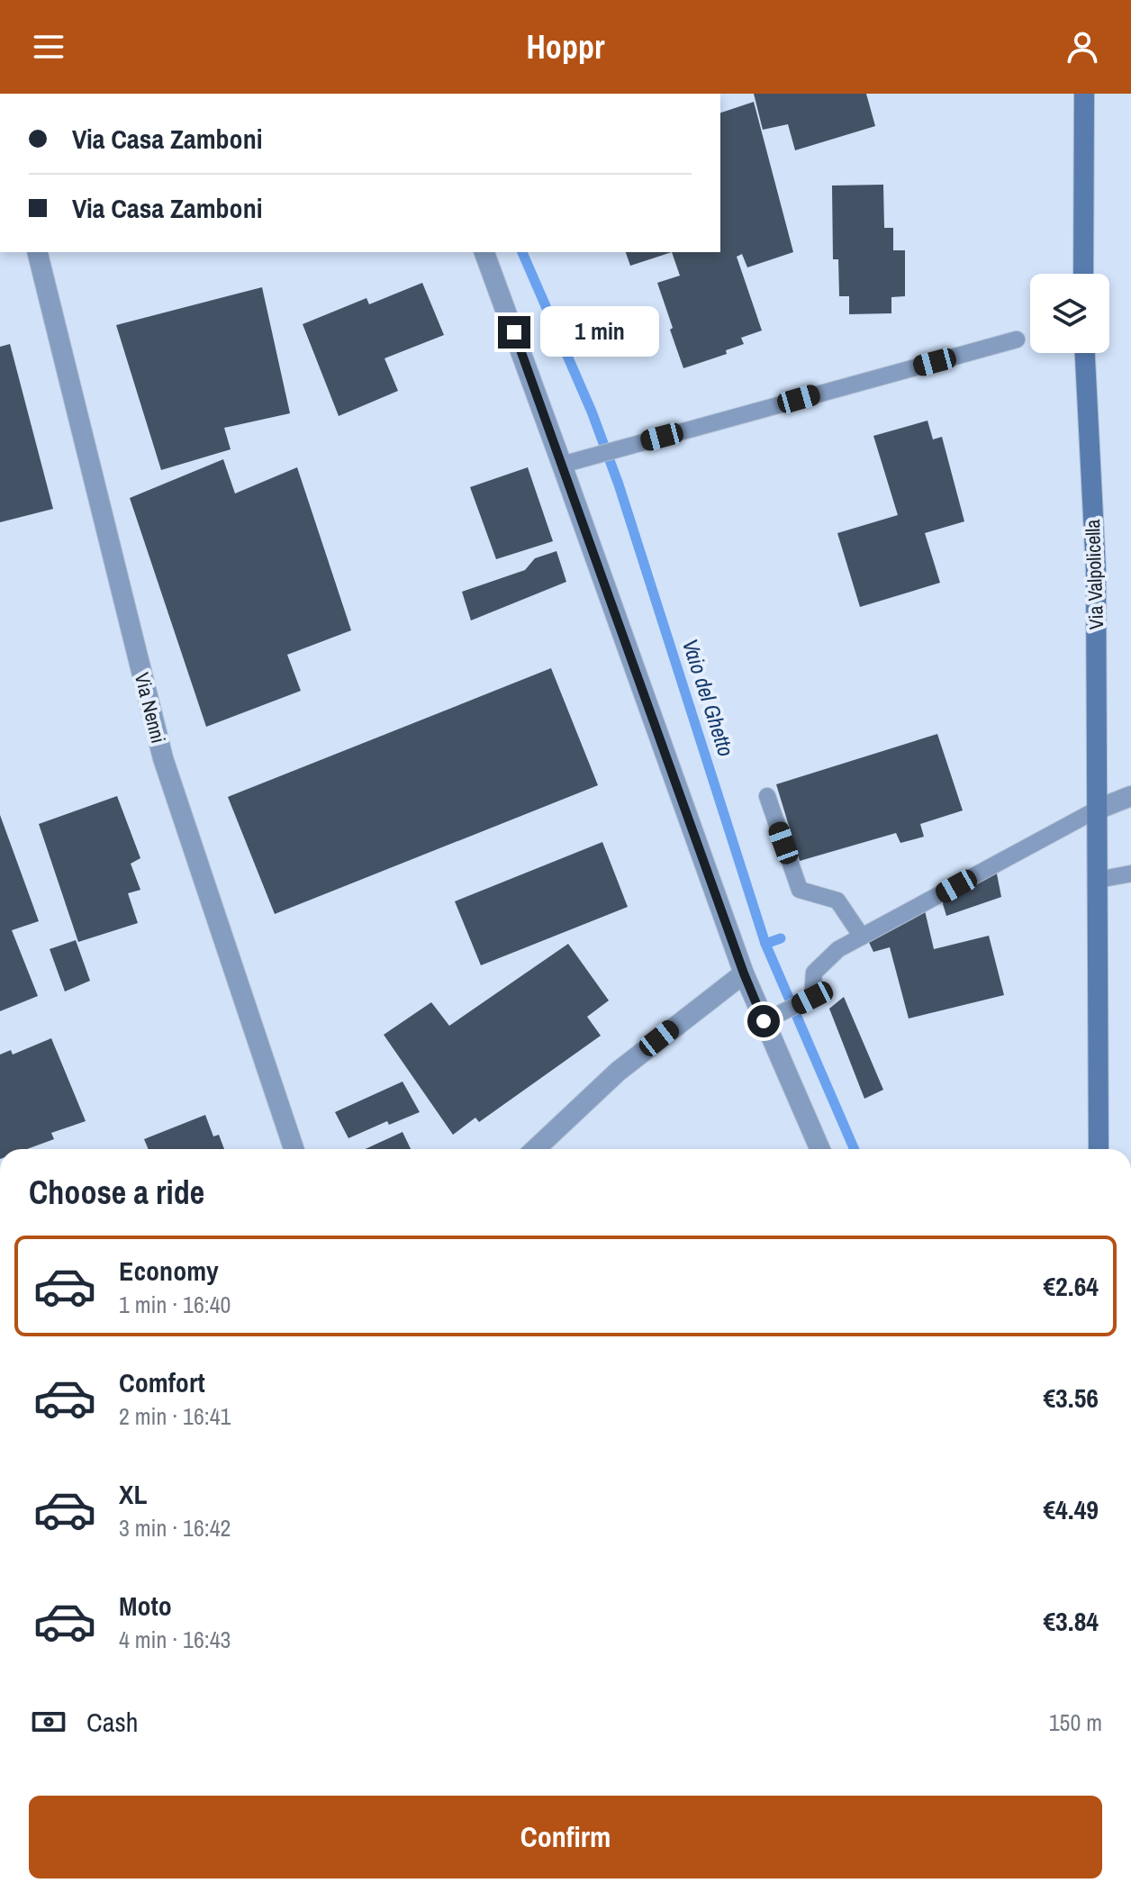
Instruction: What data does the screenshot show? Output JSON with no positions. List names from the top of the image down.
{
  "streets": {
    "main road": ["Via Valpolicella"],
    "street": ["Via Nenni"]
  },
  "water": ["Vaio del Ghetto"],
  "page": {
    "header": "Hoppr",
    "banner": ["Via Casa Zamboni", "Via Casa Zamboni"],
    "bubble": "1 min",
    "heading": "Choose a ride",
    "list": [
      {
        "name": "Economy",
        "note": "1 min · 16:40",
        "value": "€2.64"
      },
      {
        "name": "Comfort",
        "note": "2 min · 16:41",
        "value": "€3.56"
      },
      {
        "name": "XL",
        "note": "3 min · 16:42",
        "value": "€4.49"
      },
      {
        "name": "Moto",
        "note": "4 min · 16:43",
        "value": "€3.84"
      }
    ],
    "pay": ["Cash", "150 m"],
    "buttons": "Confirm"
  }
}
